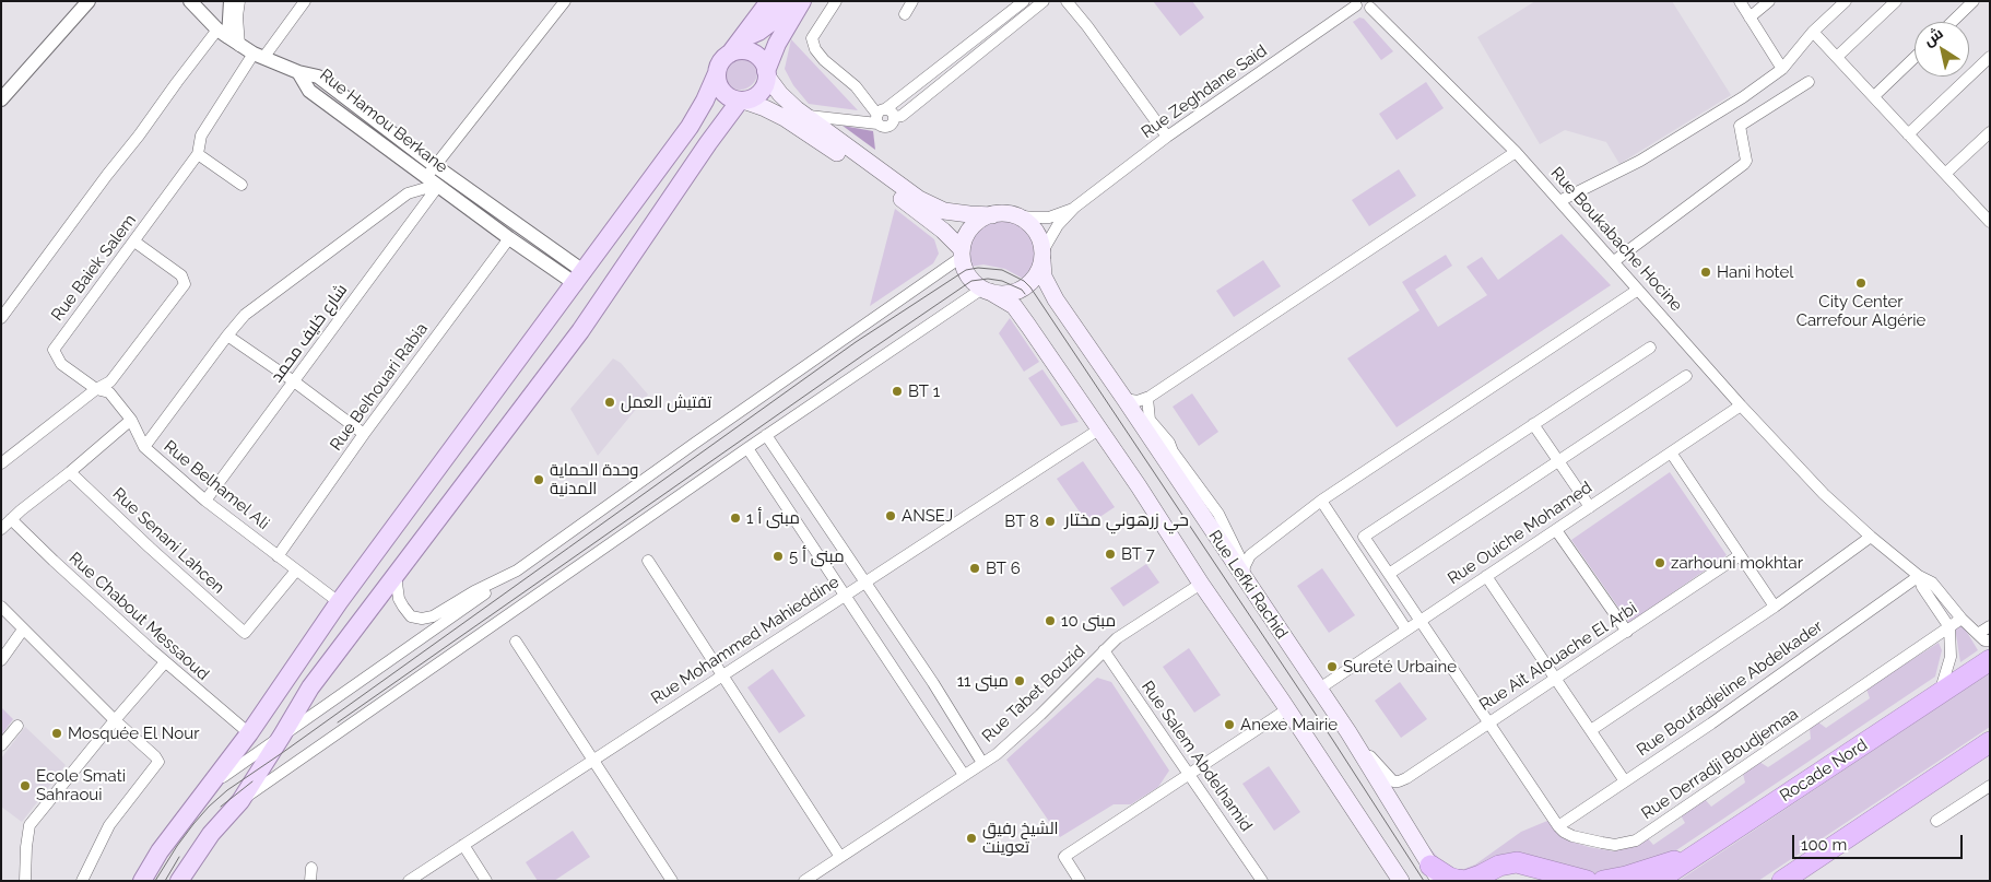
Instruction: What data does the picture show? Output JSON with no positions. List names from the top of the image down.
{
  "streets": {
    "highway": ["Rocade Nord"],
    "main road": ["Rue Lefki Rachid"],
    "street": [
      "Rue Zeghdane Said",
      "Rue Hamou Berkane",
      "Rue Boukabache Hocine",
      "Rue Baiek Salem",
      "شارع خليف محمد",
      "Rue Belhouari Rabia",
      "Rue Belhamel Ali",
      "Rue Ouiche Mohamed",
      "Rue Senani Lahcen",
      "Rue Chabout Messaoud",
      "Rue Mohammed Mahieddine",
      "Rue Ait Alouache El Arbi",
      "Rue Boufadjeline Abdelkader",
      "Rue Tabet Bouzid",
      "Rue Salem Abdelhamid",
      "Rue Derradji Boudjemaa"
    ]
  },
  "crossings": [
    ["Rue Hamou Berkane", "Rue Baiek Salem"],
    ["Rue Hamou Berkane", "شارع خليف محمد"],
    ["Rue Hamou Berkane", "Rue Belhouari Rabia"],
    ["Rue Boukabache Hocine", "Rue Ouiche Mohamed"],
    ["Rue Baiek Salem", "Rue Belhamel Ali"],
    ["شارع خليف محمد", "Rue Belhamel Ali"],
    ["Rue Belhouari Rabia", "Rue Belhamel Ali"],
    ["Rue Belhamel Ali", "Rue Senani Lahcen"],
    ["Rue Ouiche Mohamed", "Rue Lefki Rachid"],
    ["Rue Ouiche Mohamed", "Rue Derradji Boudjemaa"],
    ["Rue Lefki Rachid", "Rue Ait Alouache El Arbi"],
    ["Rue Ait Alouache El Arbi", "Rue Derradji Boudjemaa"],
    ["Rue Boufadjeline Abdelkader", "Rue Derradji Boudjemaa"],
    ["Rue Tabet Bouzid", "Rue Salem Abdelhamid"]
  ],
  "districts": ["حي زرهوني مختار"],
  "places": [
    "Hani hotel",
    "City Center Carrefour Algérie",
    "BT 1",
    "تفتيش العمل",
    "وحدة الحماية المدنية",
    "ANSEJ",
    "مبنى أ 1",
    "BT 8",
    "BT 7",
    "مبنى أ 5",
    "zarhouni mokhtar",
    "BT 6",
    "مبنى 10",
    "Sureté Urbaine",
    "مبنى 11",
    "Anexe Mairie",
    "Mosquée El Nour",
    "Ecole Smati Sahraoui",
    "الشيخ رفيق تعوينت"
  ],
  "scale_bar": "100 m",
  "north": "top left"
}
